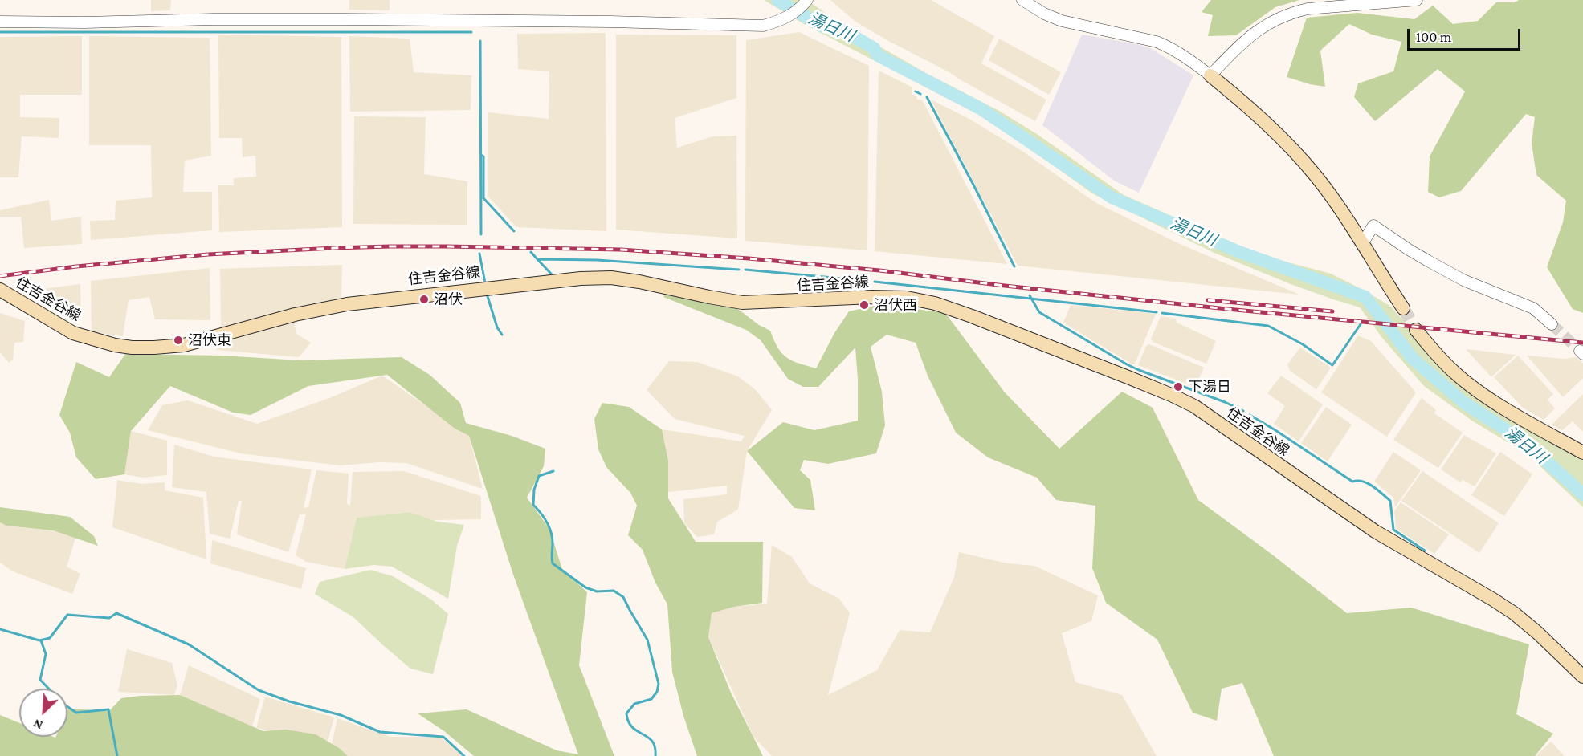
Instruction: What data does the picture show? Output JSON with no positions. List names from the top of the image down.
{
  "streets": {
    "main road": ["住吉金谷線"]
  },
  "water": ["湯日川"],
  "places": [
    "沼伏",
    "沼伏西",
    "沼伏東",
    "下湯日"
  ],
  "scale_bar": "100 m",
  "north": "bottom left"
}
